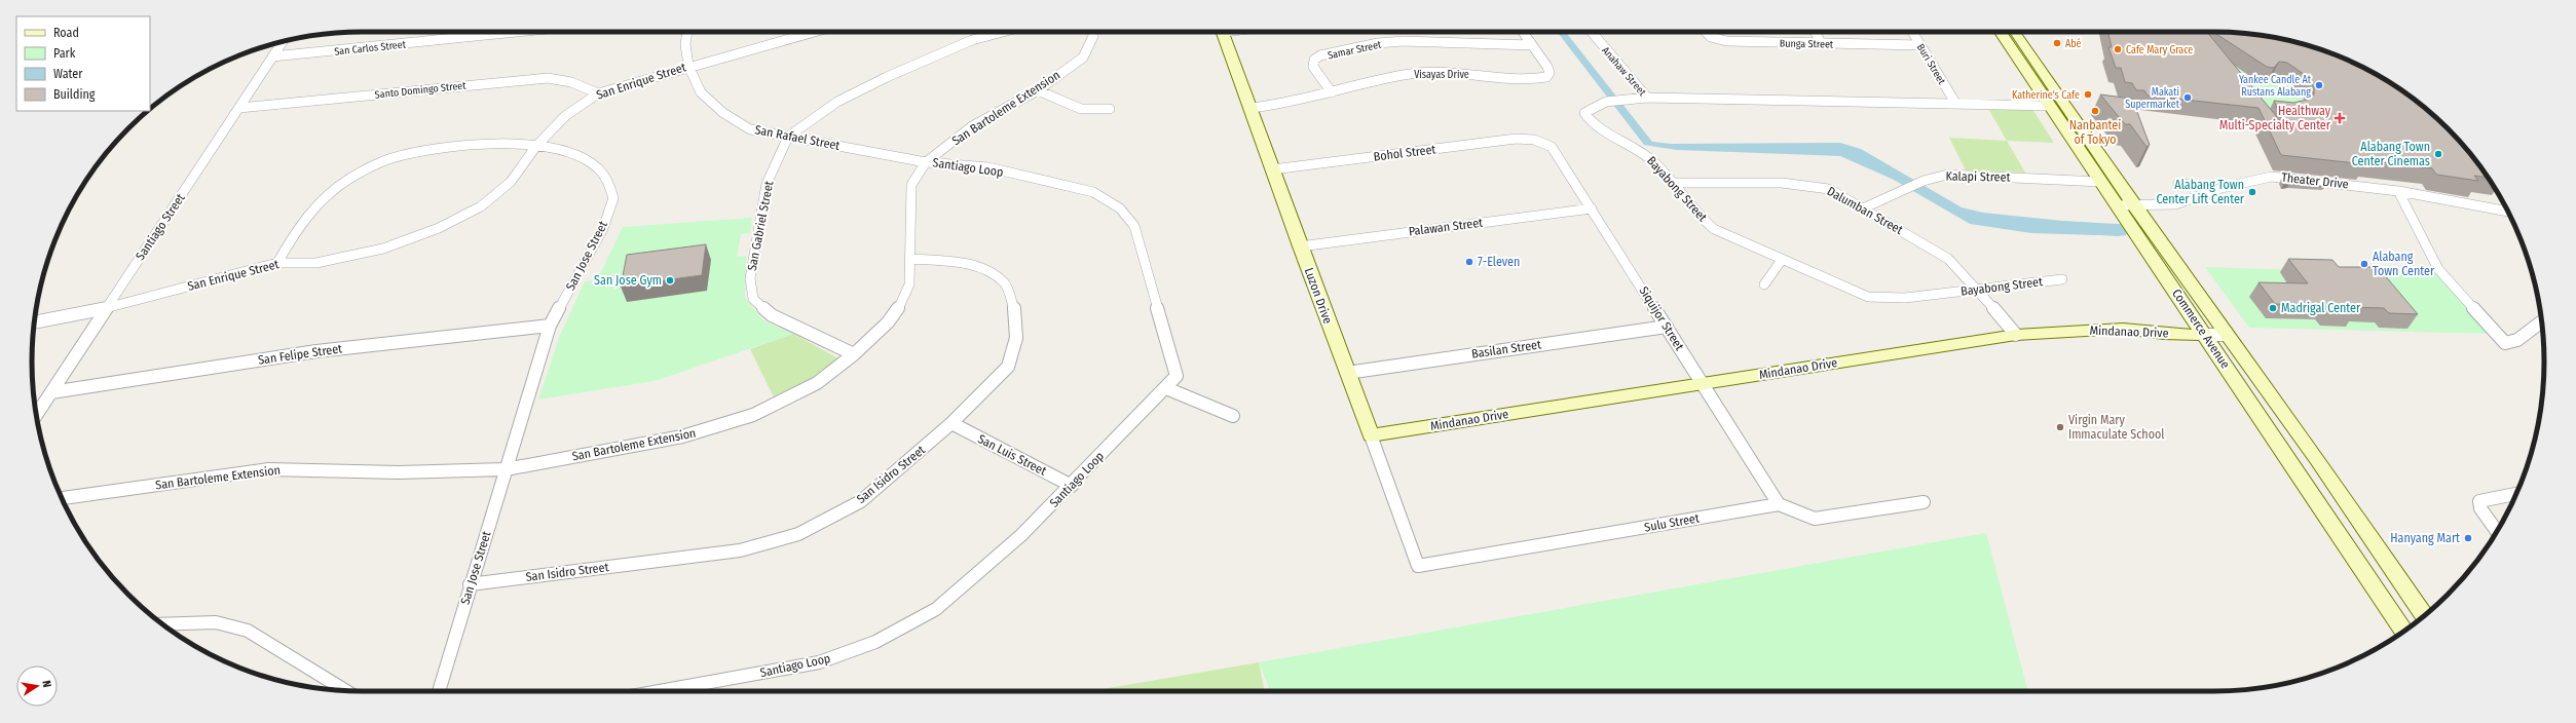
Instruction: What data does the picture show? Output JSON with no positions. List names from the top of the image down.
{
  "streets": {
    "main road": ["Luzon Drive", "Commerce Avenue", "Mindanao Drive"],
    "street": [
      "Bunga Street",
      "San Carlos Street",
      "Samar Street",
      "Buri Street",
      "Anahaw Street",
      "Visayas Drive",
      "San Enrique Street",
      "Santo Domingo Street",
      "San Bartoleme Extension",
      "San Rafael Street",
      "Bohol Street",
      "Santiago Loop",
      "Kalapi Street",
      "Theater Drive",
      "Bayabong Street",
      "Dalumban Street",
      "San Gabriel Street",
      "Santiago Street",
      "Palawan Street",
      "San Jose Street",
      "Siquijor Street",
      "Basilan Street",
      "San Felipe Street",
      "San Luis Street",
      "San Isidro Street",
      "Sulu Street"
    ]
  },
  "crossings": [
    ["Bunga Street", "Buri Street"],
    ["San Carlos Street", "Santiago Street"],
    ["Samar Street", "Visayas Drive"],
    ["Buri Street", "Bayabong Street"],
    ["Anahaw Street", "Bayabong Street"],
    ["Visayas Drive", "Luzon Drive"],
    ["San Enrique Street", "Santo Domingo Street"],
    ["San Enrique Street", "San Rafael Street"],
    ["San Enrique Street", "Santiago Street"],
    ["San Enrique Street", "San Jose Street"],
    ["Santo Domingo Street", "Santiago Street"],
    ["San Bartoleme Extension", "San Rafael Street"],
    ["San Bartoleme Extension", "Santiago Loop"],
    ["San Bartoleme Extension", "San Gabriel Street"],
    ["San Bartoleme Extension", "San Jose Street"],
    ["San Bartoleme Extension", "San Isidro Street"],
    ["San Rafael Street", "Santiago Loop"],
    ["San Rafael Street", "San Gabriel Street"],
    ["Bohol Street", "Luzon Drive"],
    ["Bohol Street", "Siquijor Street"],
    ["Santiago Loop", "San Luis Street"],
    ["Kalapi Street", "Dalumban Street"],
    ["Kalapi Street", "Commerce Avenue"],
    ["Theater Drive", "Commerce Avenue"],
    ["Bayabong Street", "Dalumban Street"],
    ["Bayabong Street", "Commerce Avenue"],
    ["Dalumban Street", "Mindanao Drive"],
    ["Santiago Street", "San Felipe Street"],
    ["Palawan Street", "Luzon Drive"],
    ["Palawan Street", "Siquijor Street"],
    ["San Jose Street", "San Felipe Street"],
    ["San Jose Street", "San Isidro Street"],
    ["Luzon Drive", "Mindanao Drive"],
    ["Luzon Drive", "Basilan Street"],
    ["Luzon Drive", "Sulu Street"],
    ["Siquijor Street", "Mindanao Drive"],
    ["Siquijor Street", "Basilan Street"],
    ["Siquijor Street", "Sulu Street"],
    ["Commerce Avenue", "Mindanao Drive"],
    ["San Luis Street", "San Isidro Street"]
  ],
  "places": {
    "other": [
      "Abé",
      "Cafe Mary Grace",
      "Yankee Candle At Rustans Alabang",
      "Katherine's Cafe",
      "Makati Supermarket",
      "Nanbantei of Tokyo",
      "Alabang Town Center Cinemas",
      "Alabang Town Center Lift Center",
      "7-Eleven",
      "Alabang Town Center",
      "San Jose Gym",
      "Madrigal Center",
      "Virgin Mary Immaculate School",
      "Hanyang Mart"
    ],
    "health": ["Healthway Multi-Specialty Center"]
  },
  "legend": [
    "Road",
    "Park",
    "Water",
    "Building"
  ],
  "north": "right"
}
